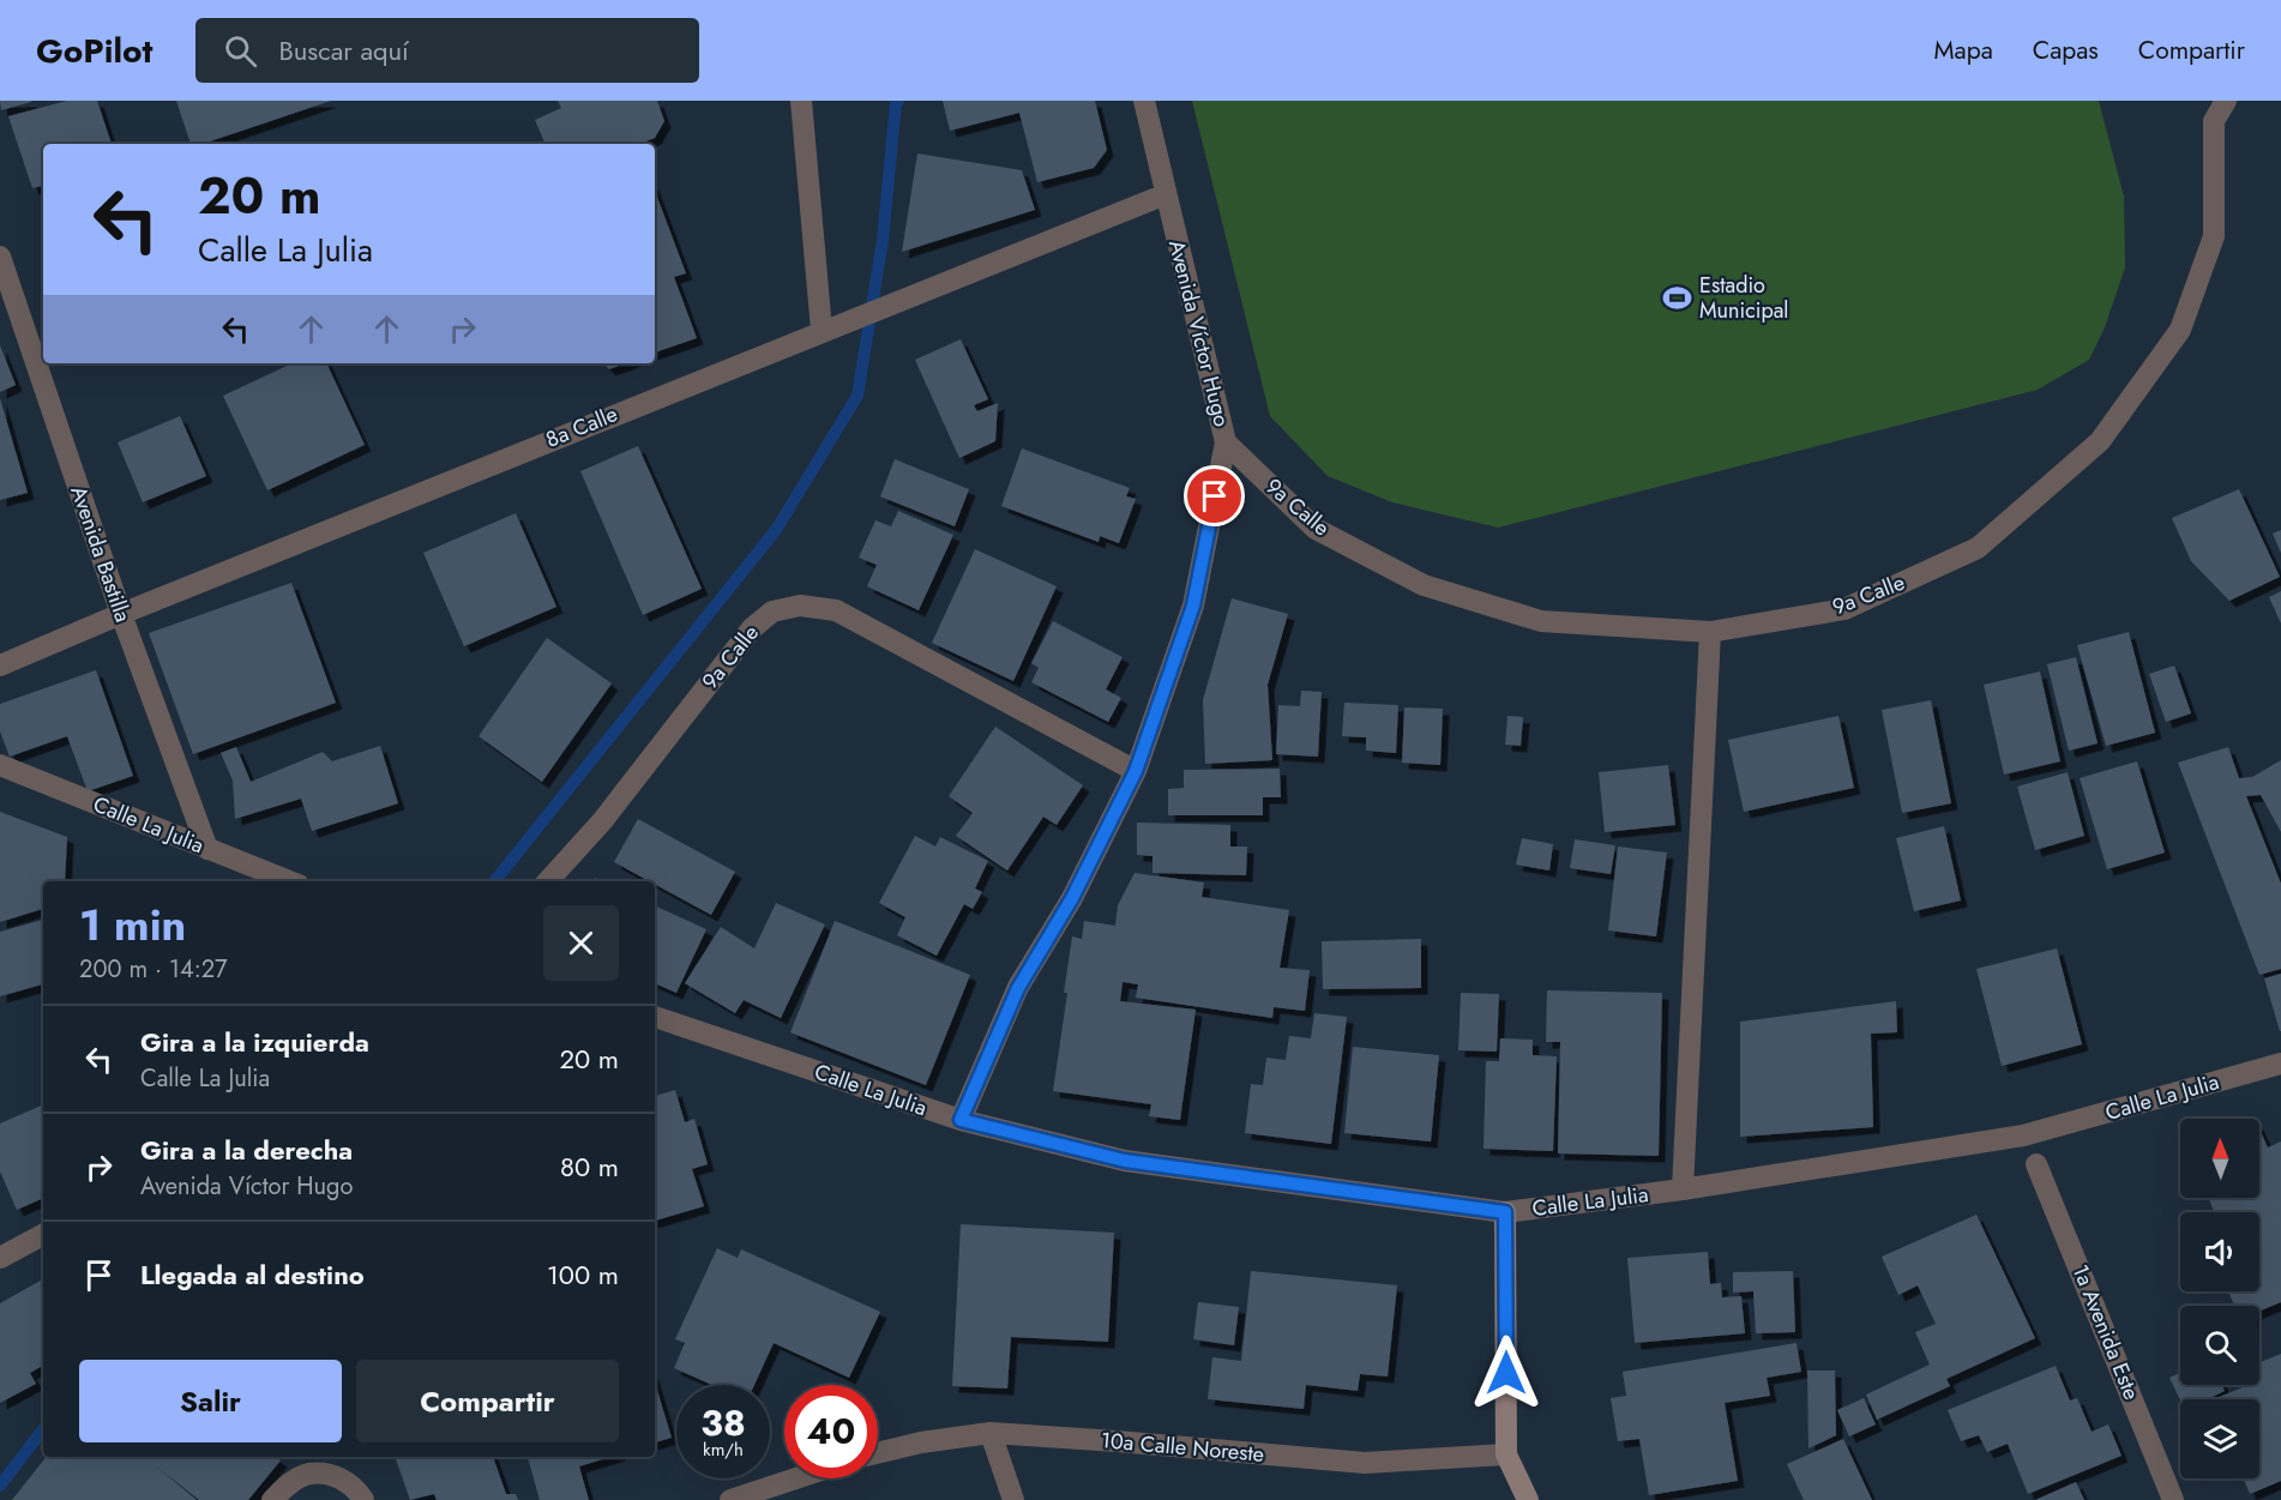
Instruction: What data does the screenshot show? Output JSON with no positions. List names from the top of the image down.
{
  "streets": {
    "street": [
      "Avenida Víctor Hugo",
      "8a Calle",
      "9a Calle",
      "Avenida Bastilla",
      "Calle La Julia",
      "1a Avenida Este",
      "10a Calle Noreste"
    ]
  },
  "crossings": [
    ["Avenida Víctor Hugo", "8a Calle"],
    ["Avenida Víctor Hugo", "9a Calle"],
    ["Avenida Víctor Hugo", "Calle La Julia"],
    ["8a Calle", "Avenida Bastilla"],
    ["Avenida Bastilla", "Calle La Julia"]
  ],
  "places": {
    "sports": ["Estadio Municipal"]
  },
  "north": "top",
  "page": {
    "header": "GoPilot",
    "search": "Buscar aquí",
    "nav": ["Mapa", "Capas", "Compartir"],
    "turn": ["20 m", "Calle La Julia"],
    "heading": ["1 min", "200 m · 14:27"],
    "list": [
      {
        "name": "Gira a la izquierda",
        "note": "Calle La Julia",
        "value": "20 m"
      },
      {
        "name": "Gira a la derecha",
        "note": "Avenida Víctor Hugo",
        "value": "80 m"
      },
      {
        "name": "Llegada al destino",
        "value": "100 m"
      }
    ],
    "buttons": ["Salir", "Compartir"],
    "speed": "38 km/h",
    "limit": "40"
  }
}
